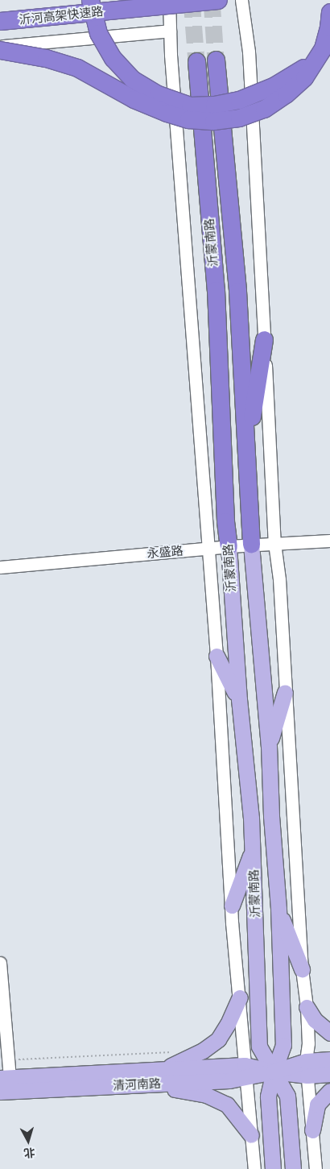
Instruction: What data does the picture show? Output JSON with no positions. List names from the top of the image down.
{
  "streets": {
    "highway": ["沂河高架快速路", "沂蒙南路"],
    "main road": ["清河南路"],
    "street": ["永盛路"]
  },
  "crossings": [
    ["沂蒙南路", "永盛路"],
    ["沂蒙南路", "清河南路"]
  ],
  "north": "bottom"
}
